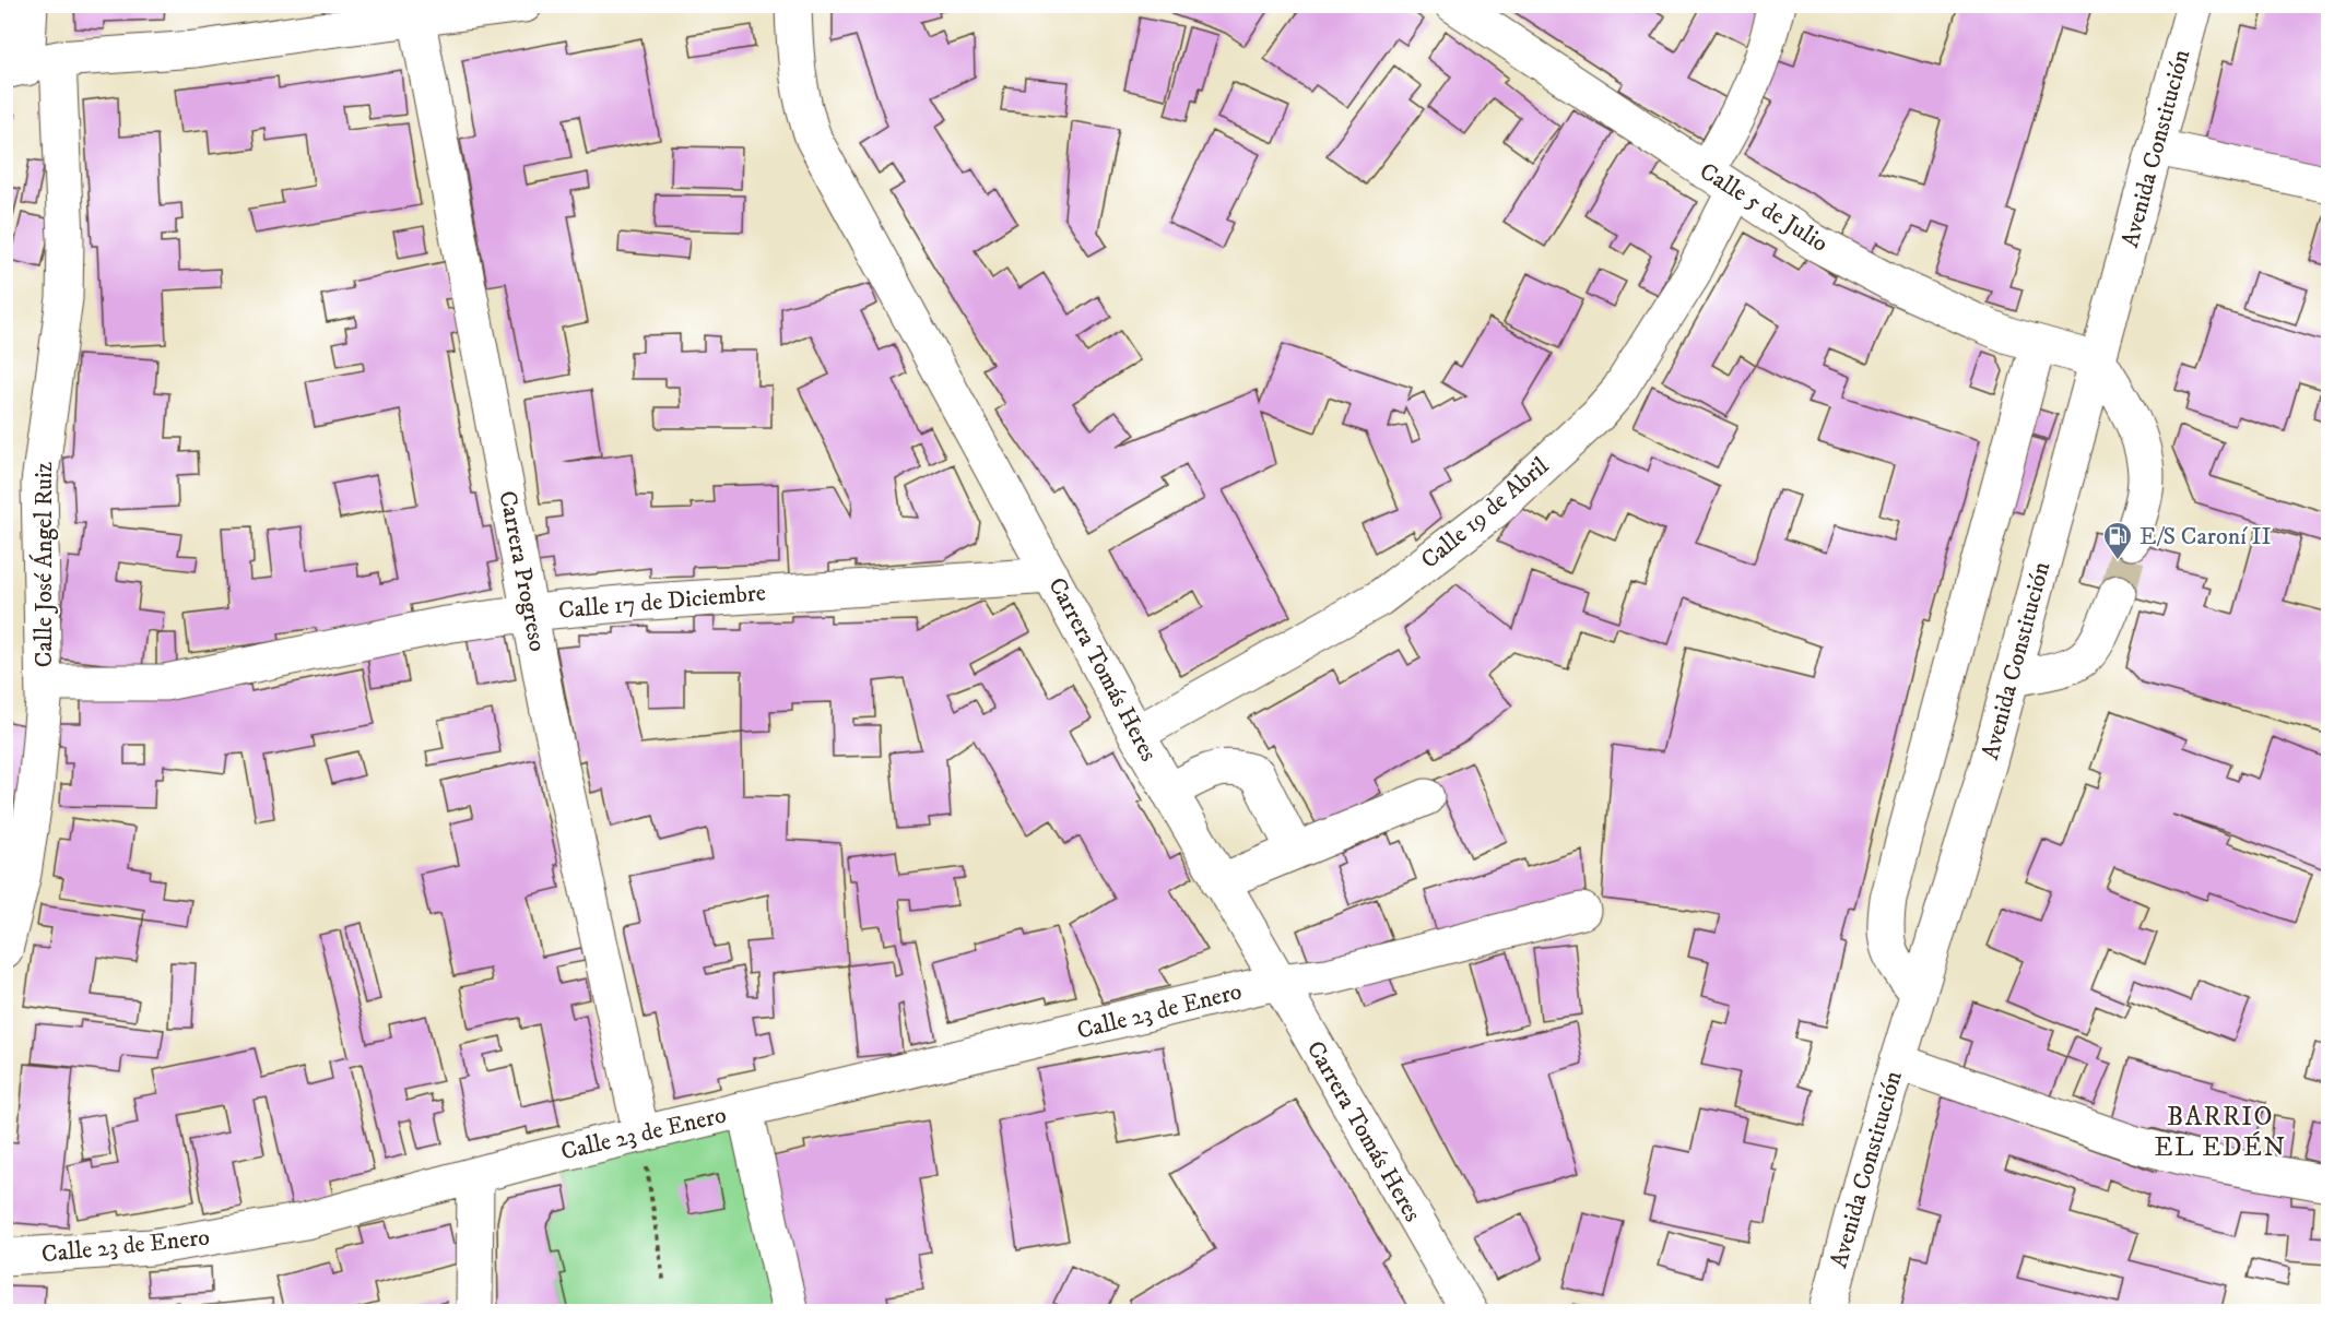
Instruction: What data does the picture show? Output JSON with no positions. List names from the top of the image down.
{
  "streets": {
    "street": [
      "Avenida Constitución",
      "Calle 5 de Julio",
      "Calle 19 de Abril",
      "Calle José Ángel Ruiz",
      "Carrera Progreso",
      "Calle 17 de Diciembre",
      "Carrera Tomás Heres",
      "Calle 23 de Enero"
    ]
  },
  "crossings": [
    ["Avenida Constitución", "Calle 5 de Julio"],
    ["Calle 5 de Julio", "Calle 19 de Abril"],
    ["Calle 19 de Abril", "Carrera Tomás Heres"],
    ["Calle José Ángel Ruiz", "Calle 17 de Diciembre"],
    ["Carrera Progreso", "Calle 17 de Diciembre"],
    ["Carrera Progreso", "Calle 23 de Enero"],
    ["Calle 17 de Diciembre", "Carrera Tomás Heres"],
    ["Carrera Tomás Heres", "Calle 23 de Enero"]
  ],
  "districts": ["BARRIO EL EDÉN"],
  "places": {
    "fuel station": ["E/S Caroní II"]
  }
}
